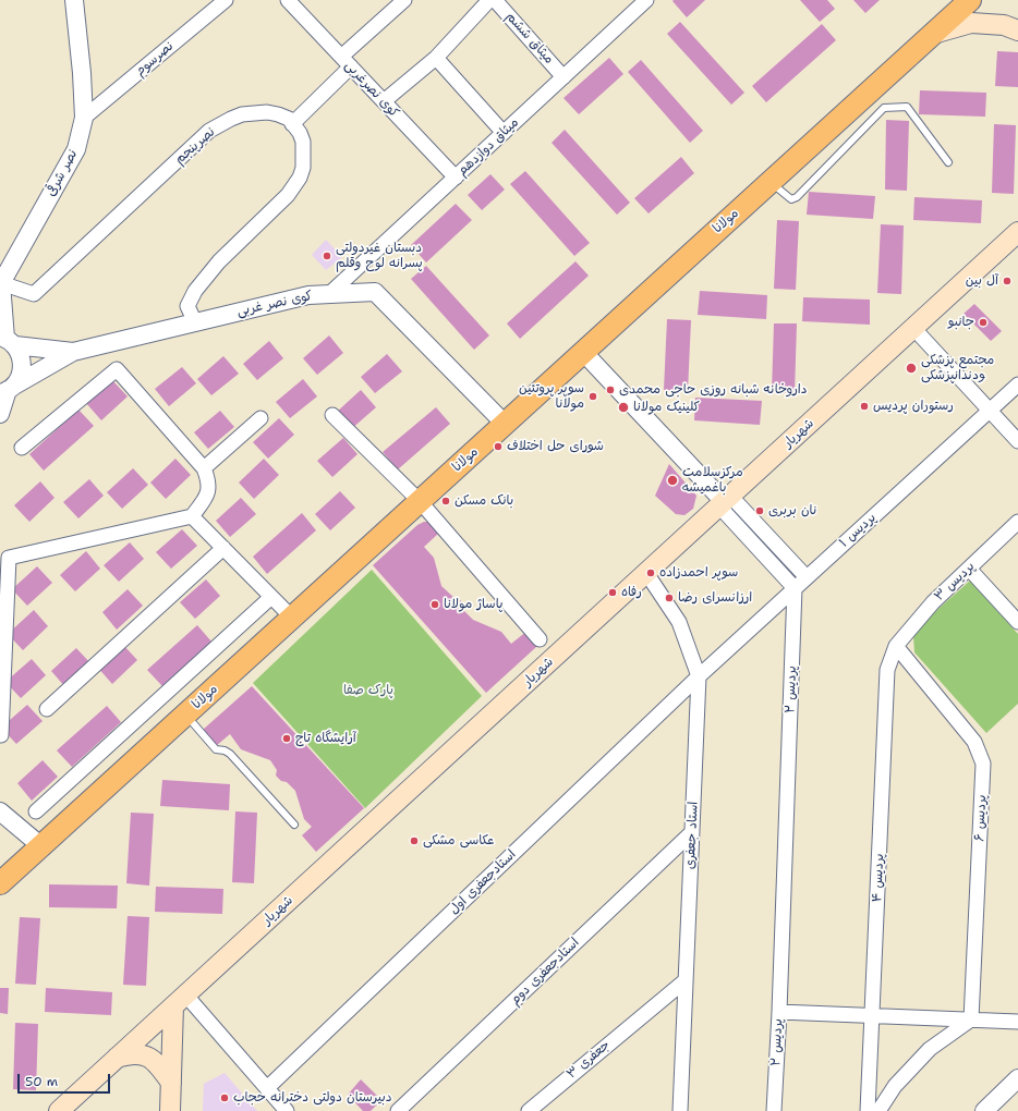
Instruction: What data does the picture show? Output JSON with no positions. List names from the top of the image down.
{
  "streets": {
    "main road": ["مولانا", "شهریار"],
    "street": [
      "میثاق ششم",
      "نصرسوم",
      "کوی نصرغربی",
      "نصرپنجم",
      "میثاق دوازدهم",
      "نصر شرقی",
      "کوی نصر غربی",
      "پردیس ۱",
      "پردیس ۳",
      "پردیس ۲",
      "پردیس ۶",
      "استاد جعفری",
      "پردیس ۴",
      "استادجعفری اول",
      "استادجعفری دوم",
      "جعفری ۳"
    ]
  },
  "crossings": [
    ["میثاق ششم", "میثاق دوازدهم"],
    ["نصرسوم", "نصر شرقی"],
    ["کوی نصرغربی", "میثاق دوازدهم"],
    ["نصرپنجم", "نصر شرقی"],
    ["نصرپنجم", "کوی نصر غربی"],
    ["میثاق دوازدهم", "کوی نصر غربی"],
    ["مولانا", "کوی نصر غربی"],
    ["شهریار", "استاد جعفری"],
    ["پردیس ۱", "پردیس ۲"],
    ["پردیس ۱", "استاد جعفری"],
    ["پردیس ۱", "استادجعفری اول"],
    ["پردیس ۳", "پردیس ۶"],
    ["پردیس ۳", "پردیس ۴"],
    ["پردیس ۶", "پردیس ۴"],
    ["استاد جعفری", "استادجعفری اول"],
    ["استاد جعفری", "استادجعفری دوم"],
    ["استاد جعفری", "جعفری ۳"]
  ],
  "parks": ["پارک صفا"],
  "places": [
    "دبستان غیردولتی پسرانه لوح وقلم",
    "آل بین",
    "جانبو",
    "مجتمع پزشکی ودندانپزشکی",
    "داروخانه شبانه روزی حاجی محمدی",
    "سوپر پروتئین مولانا",
    "رستوران پردیس",
    "کلینیک مولانا",
    "شورای حل اختلاف",
    "مرکزسلامت باغمیشه",
    "بانک مسکن",
    "نان بربری",
    "سوپر احمدزاده",
    "رفاه",
    "ارزانسرای رضا",
    "پاساژ مولانا",
    "آرایشگاه تاج",
    "عکاسی مشکی",
    "دبیرستان دولتی دخترانه حجاب"
  ],
  "scale_bar": "50 m"
}
